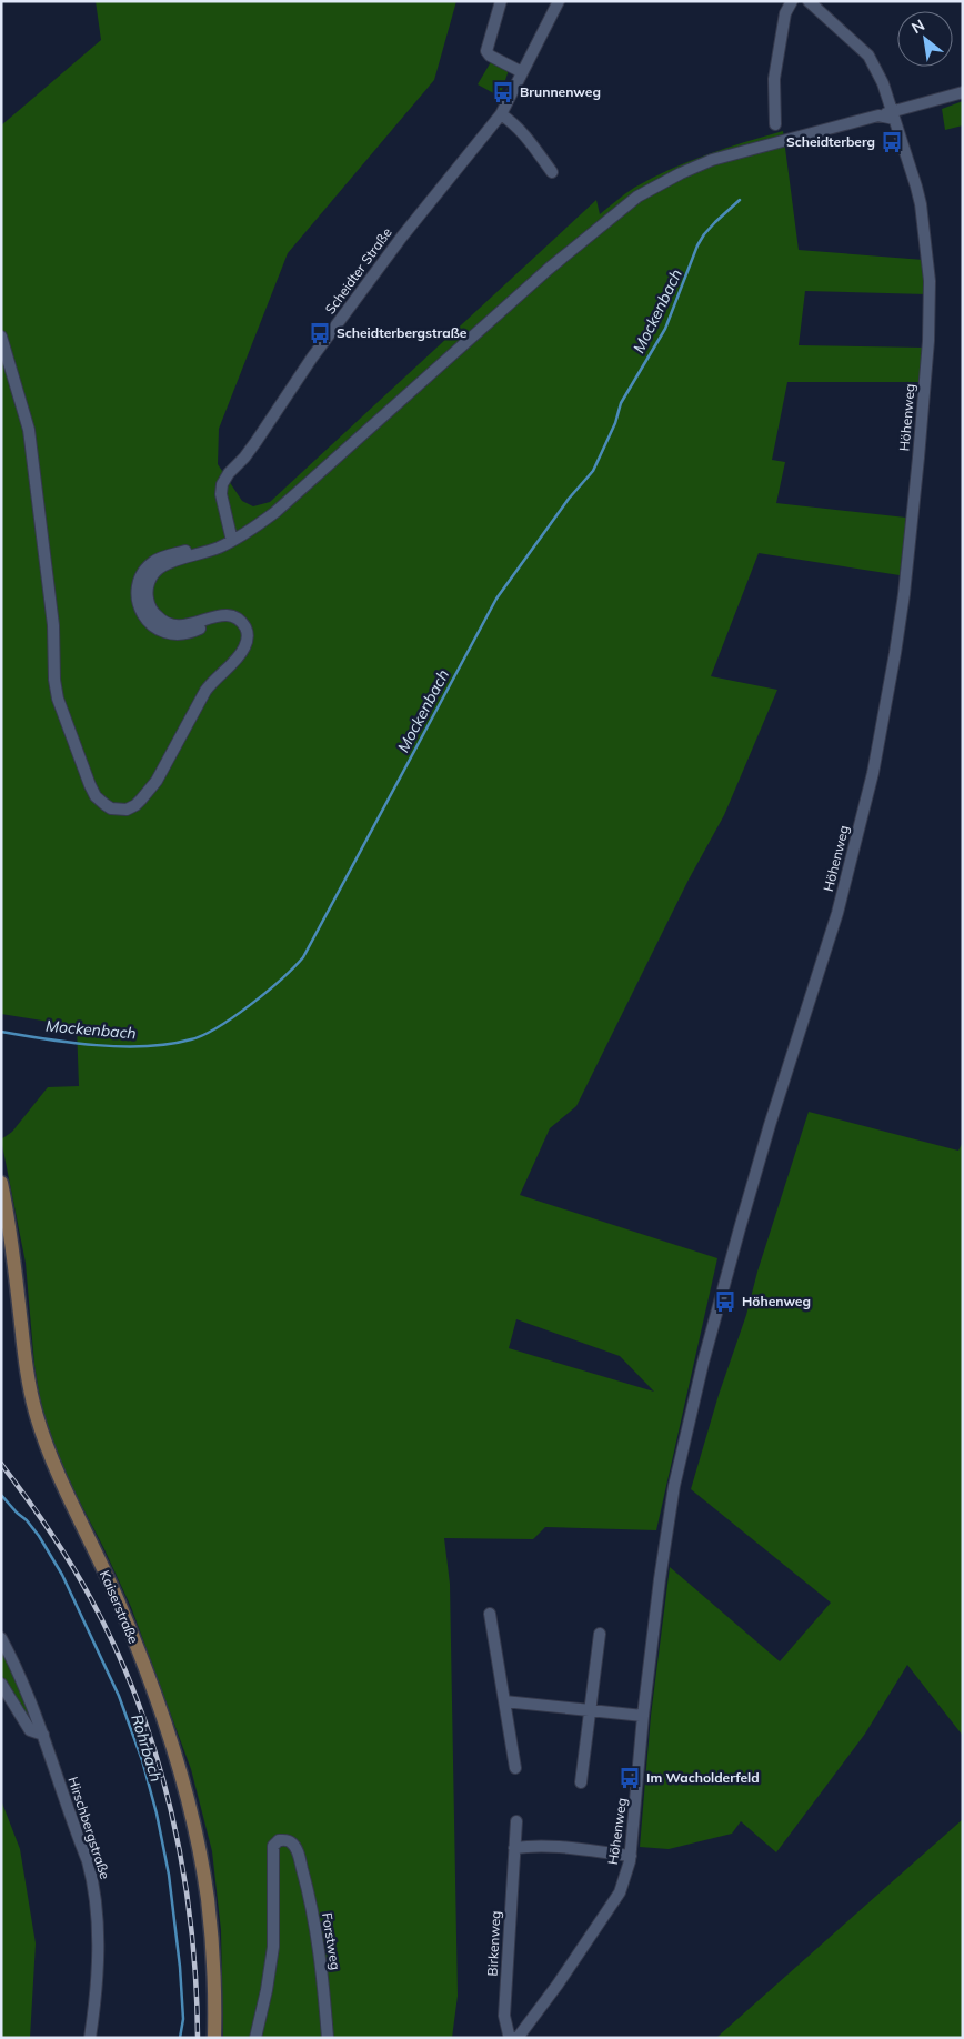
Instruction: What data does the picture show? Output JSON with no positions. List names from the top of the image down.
{
  "streets": {
    "main road": ["Kaiserstraße"],
    "street": [
      "Scheidter Straße",
      "Höhenweg",
      "Hirschbergstraße",
      "Forstweg",
      "Birkenweg"
    ]
  },
  "water": ["Mockenbach", "Rohrbach"],
  "places": {
    "bus stop": [
      "Brunnenweg",
      "Scheidterberg",
      "Scheidterbergstraße",
      "Höhenweg",
      "Im Wacholderfeld"
    ]
  },
  "north": "top left"
}
